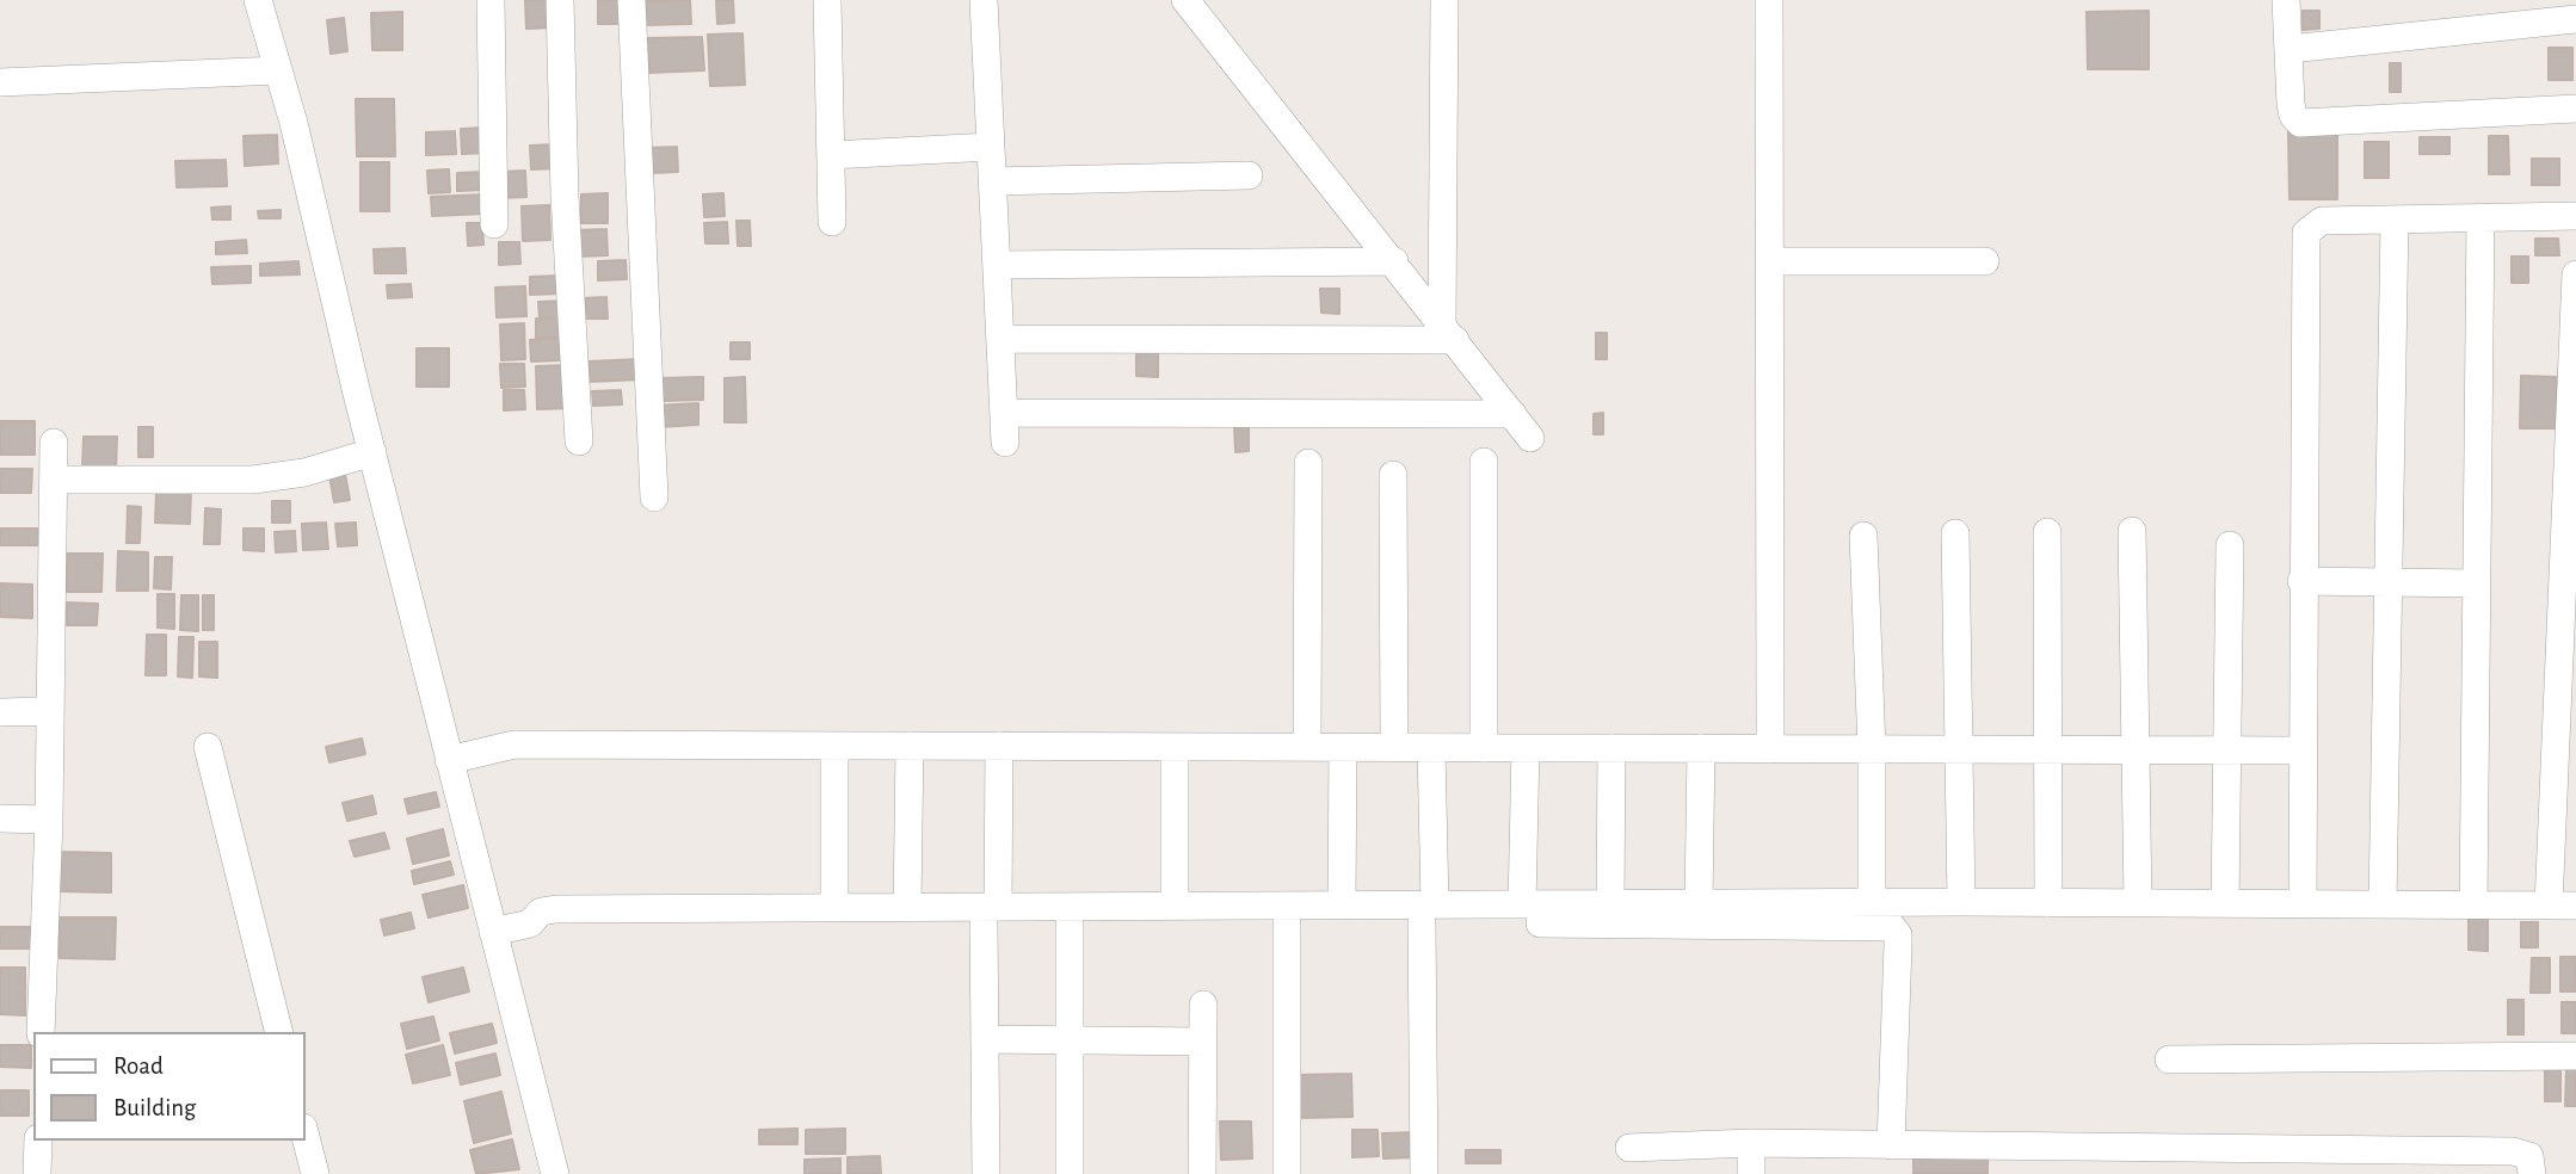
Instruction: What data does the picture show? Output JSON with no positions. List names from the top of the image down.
{
  "legend": ["Road", "Building"]
}
